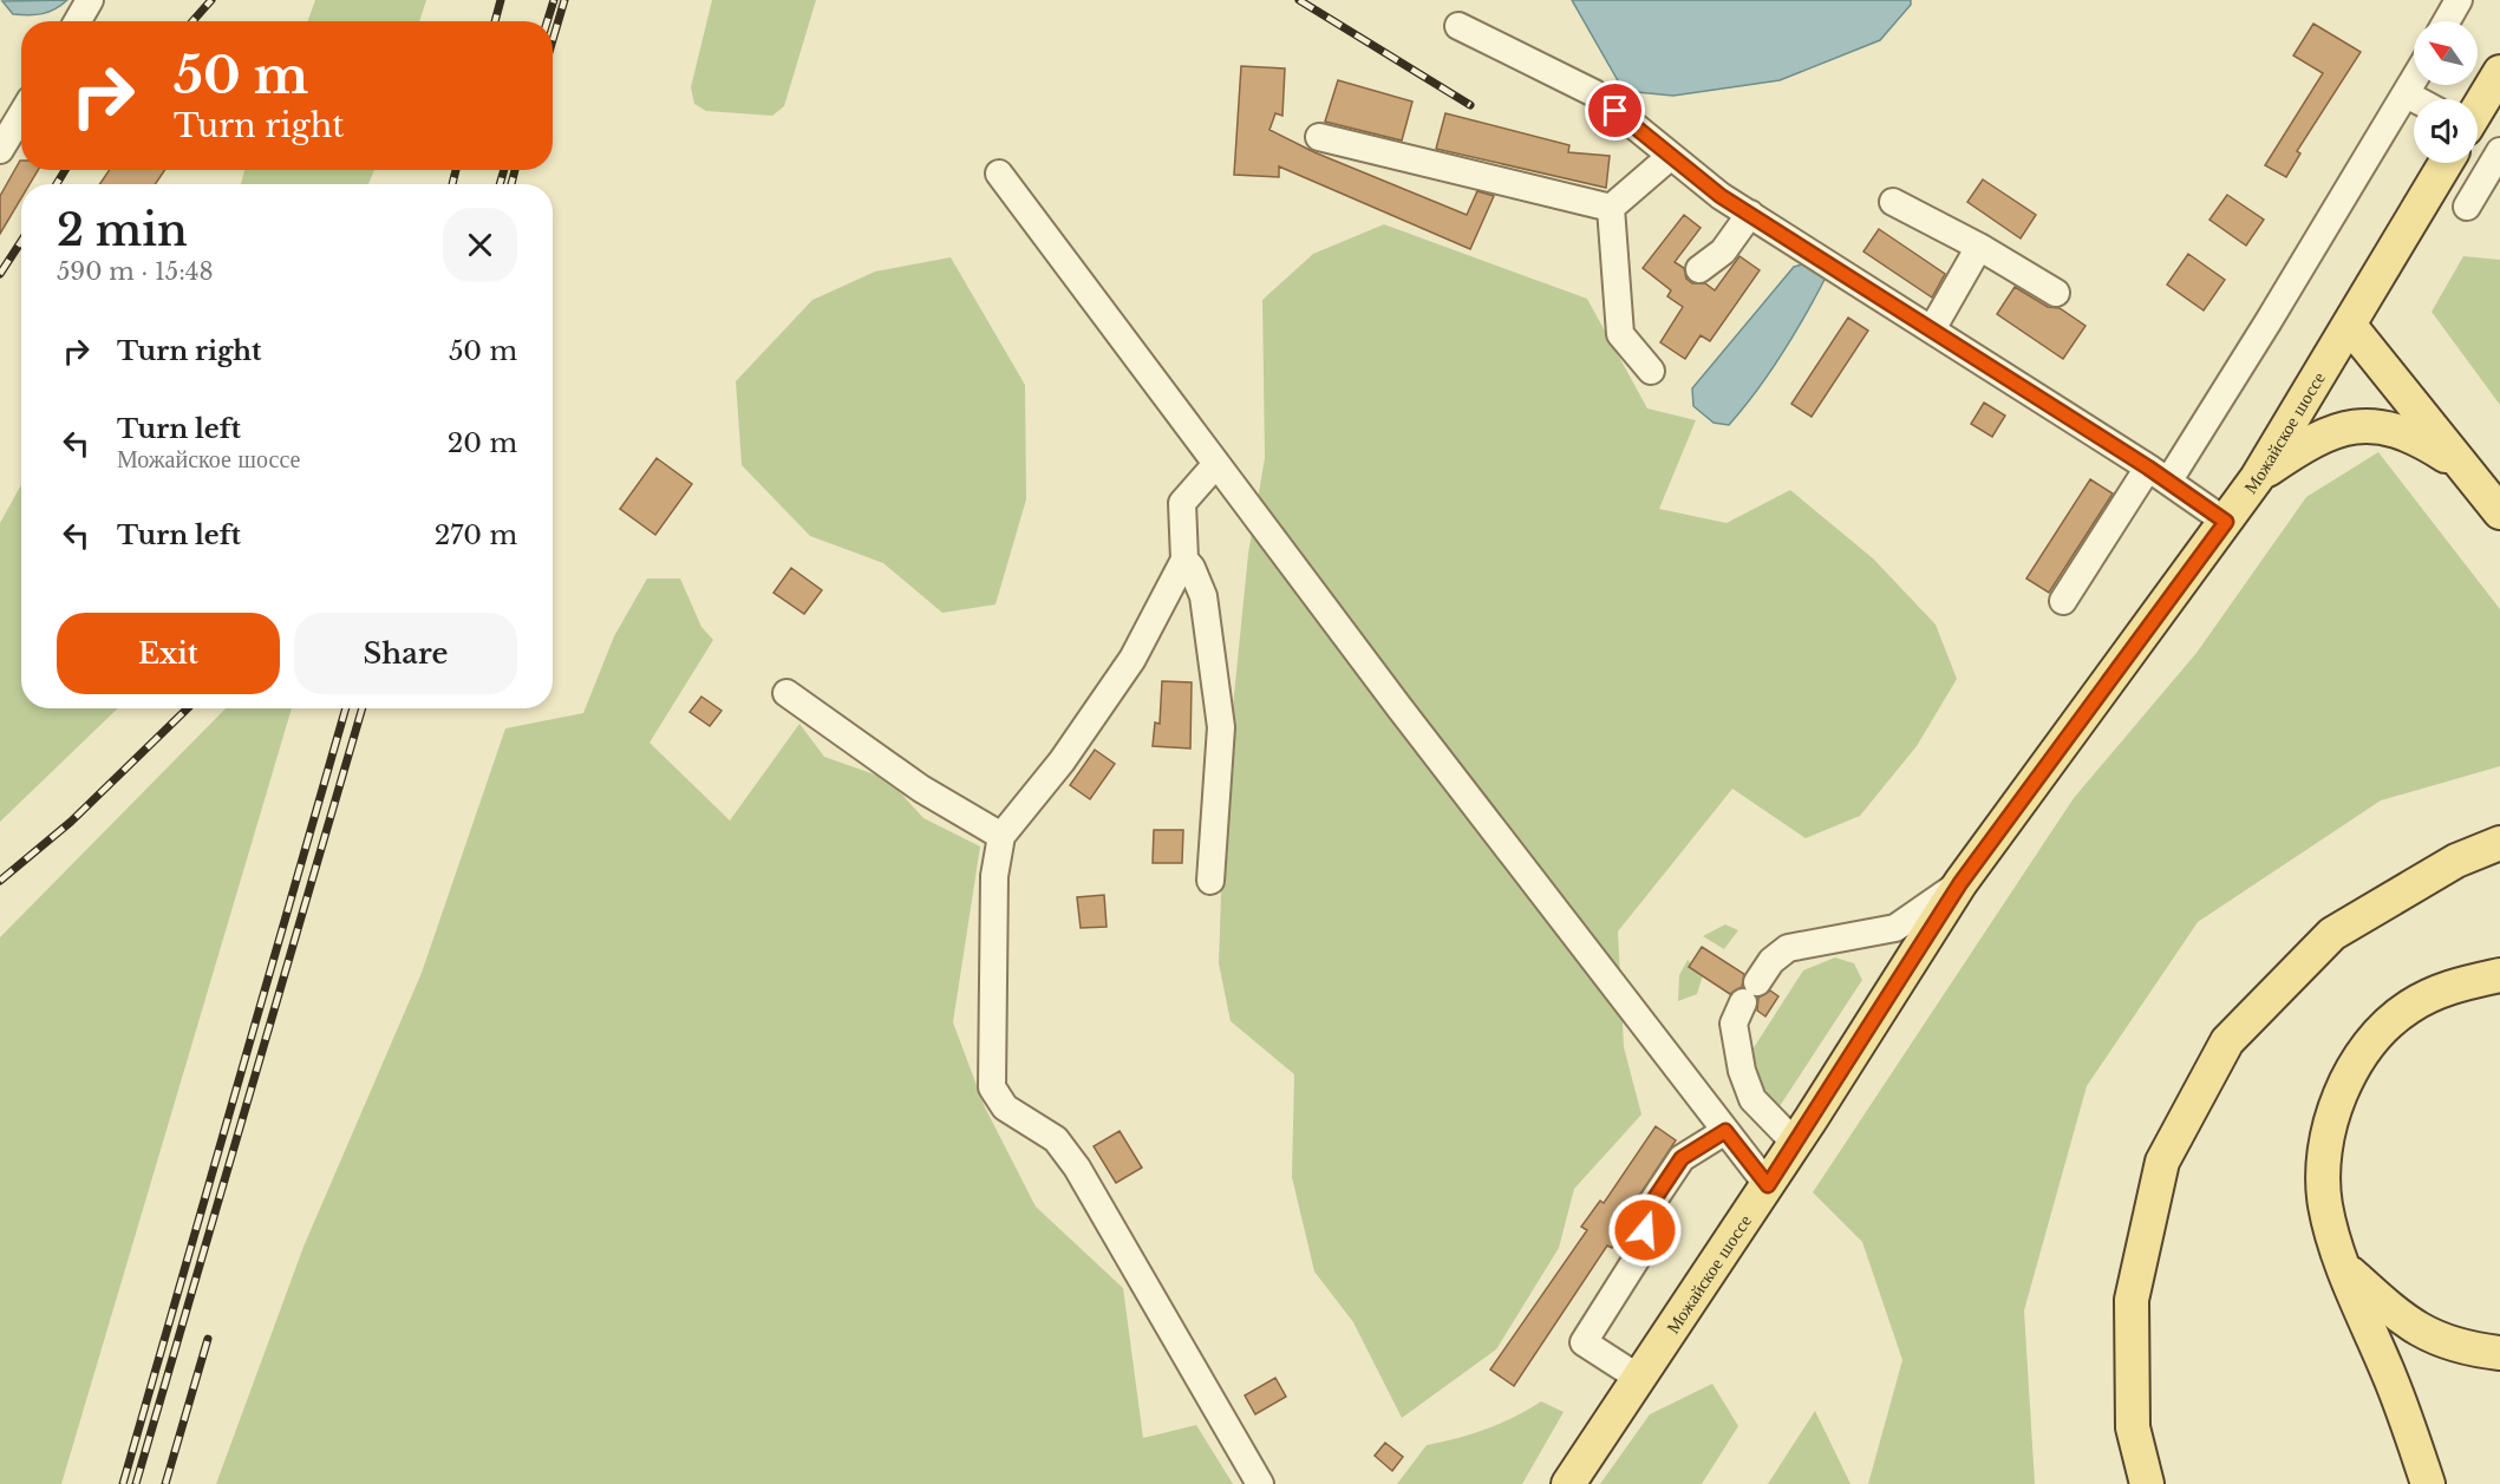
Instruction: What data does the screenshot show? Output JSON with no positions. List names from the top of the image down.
{
  "streets": {
    "main road": ["Можайское шоссе"]
  },
  "north": "top left",
  "page": {
    "turn": ["50 m", "Turn right"],
    "heading": ["2 min", "590 m · 15:48"],
    "list": [
      {
        "name": "Turn right",
        "value": "50 m"
      },
      {
        "name": "Turn left",
        "note": "Можайское шоссе",
        "value": "20 m"
      },
      {
        "name": "Turn left",
        "value": "270 m"
      }
    ],
    "buttons": ["Exit", "Share"]
  }
}
